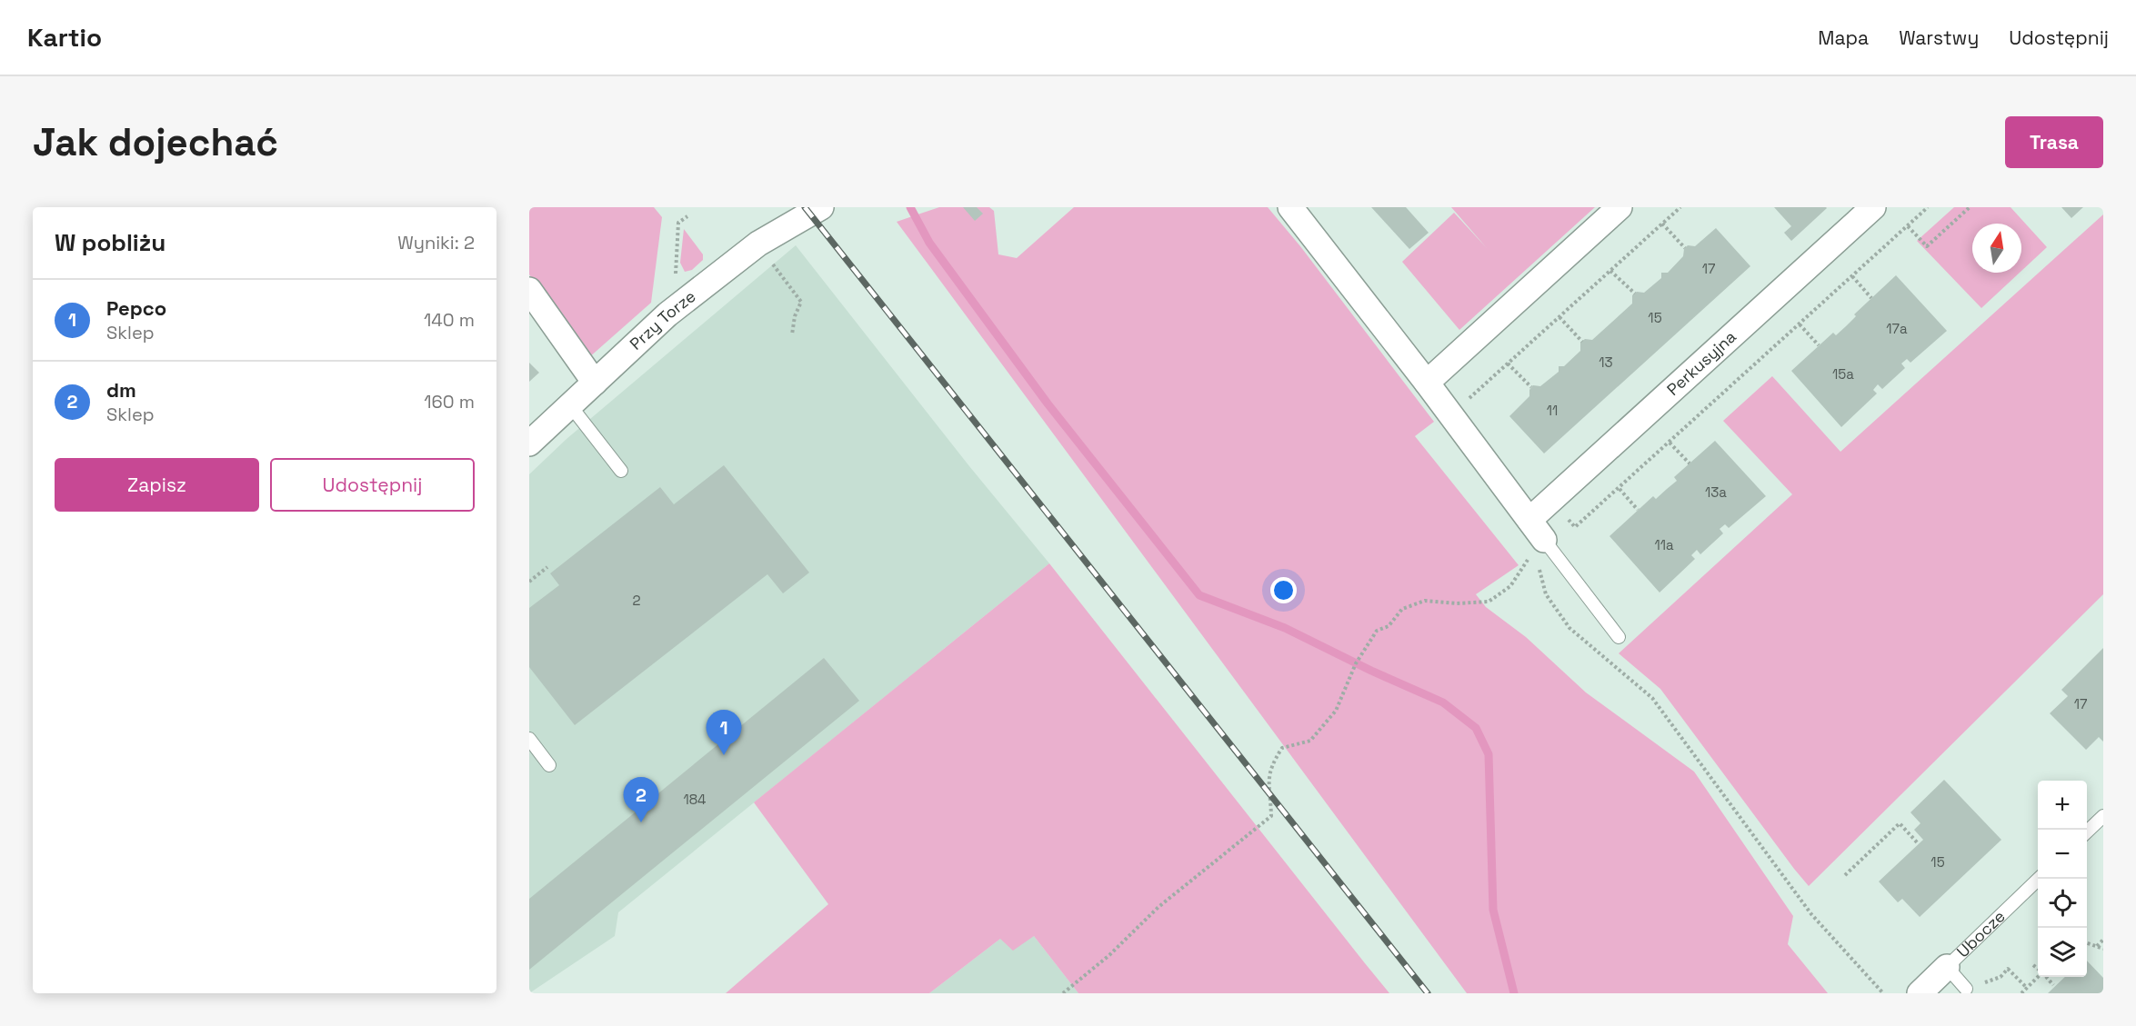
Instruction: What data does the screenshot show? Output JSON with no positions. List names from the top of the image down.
{
  "streets": {
    "street": ["Przy Torze", "Perkusyjna", "Ubocze"]
  },
  "house_numbers": [
    "17",
    "15",
    "17a",
    "13",
    "15a",
    "11",
    "13a",
    "11a",
    "2",
    "17",
    "184",
    "15"
  ],
  "north": "top",
  "page": {
    "header": "Kartio",
    "nav": ["Mapa", "Warstwy", "Udostępnij"],
    "buttons": [
      "Trasa",
      ["Zapisz", "Udostępnij"]
    ],
    "title": "Jak dojechać",
    "heading": ["W pobliżu", "Wyniki: 2"],
    "list": [
      {
        "mark": "1",
        "name": "Pepco",
        "note": "Sklep",
        "value": "140 m"
      },
      {
        "mark": "2",
        "name": "dm",
        "note": "Sklep",
        "value": "160 m"
      }
    ],
    "pins": ["1", "2"],
    "map_buttons": ["+", "−"]
  }
}
